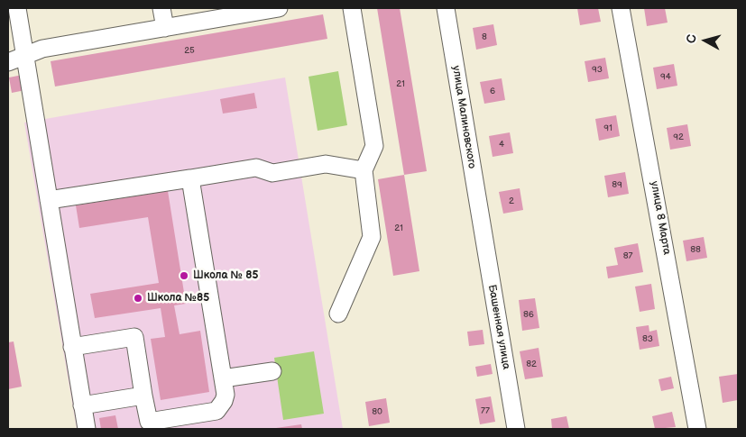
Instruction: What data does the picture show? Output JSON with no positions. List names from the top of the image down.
{
  "streets": {
    "street": ["улица Малиновского", "улица 8 Марта", "Башенная улица"]
  },
  "crossings": [
    ["улица Малиновского", "Башенная улица"]
  ],
  "places": ["Школа № 85", "Школа №85"],
  "house_numbers": [
    "8",
    "25",
    "93",
    "94",
    "21",
    "6",
    "91",
    "92",
    "4",
    "89",
    "2",
    "21",
    "88",
    "87",
    "86",
    "83",
    "82",
    "77",
    "80"
  ],
  "north": "left"
}
